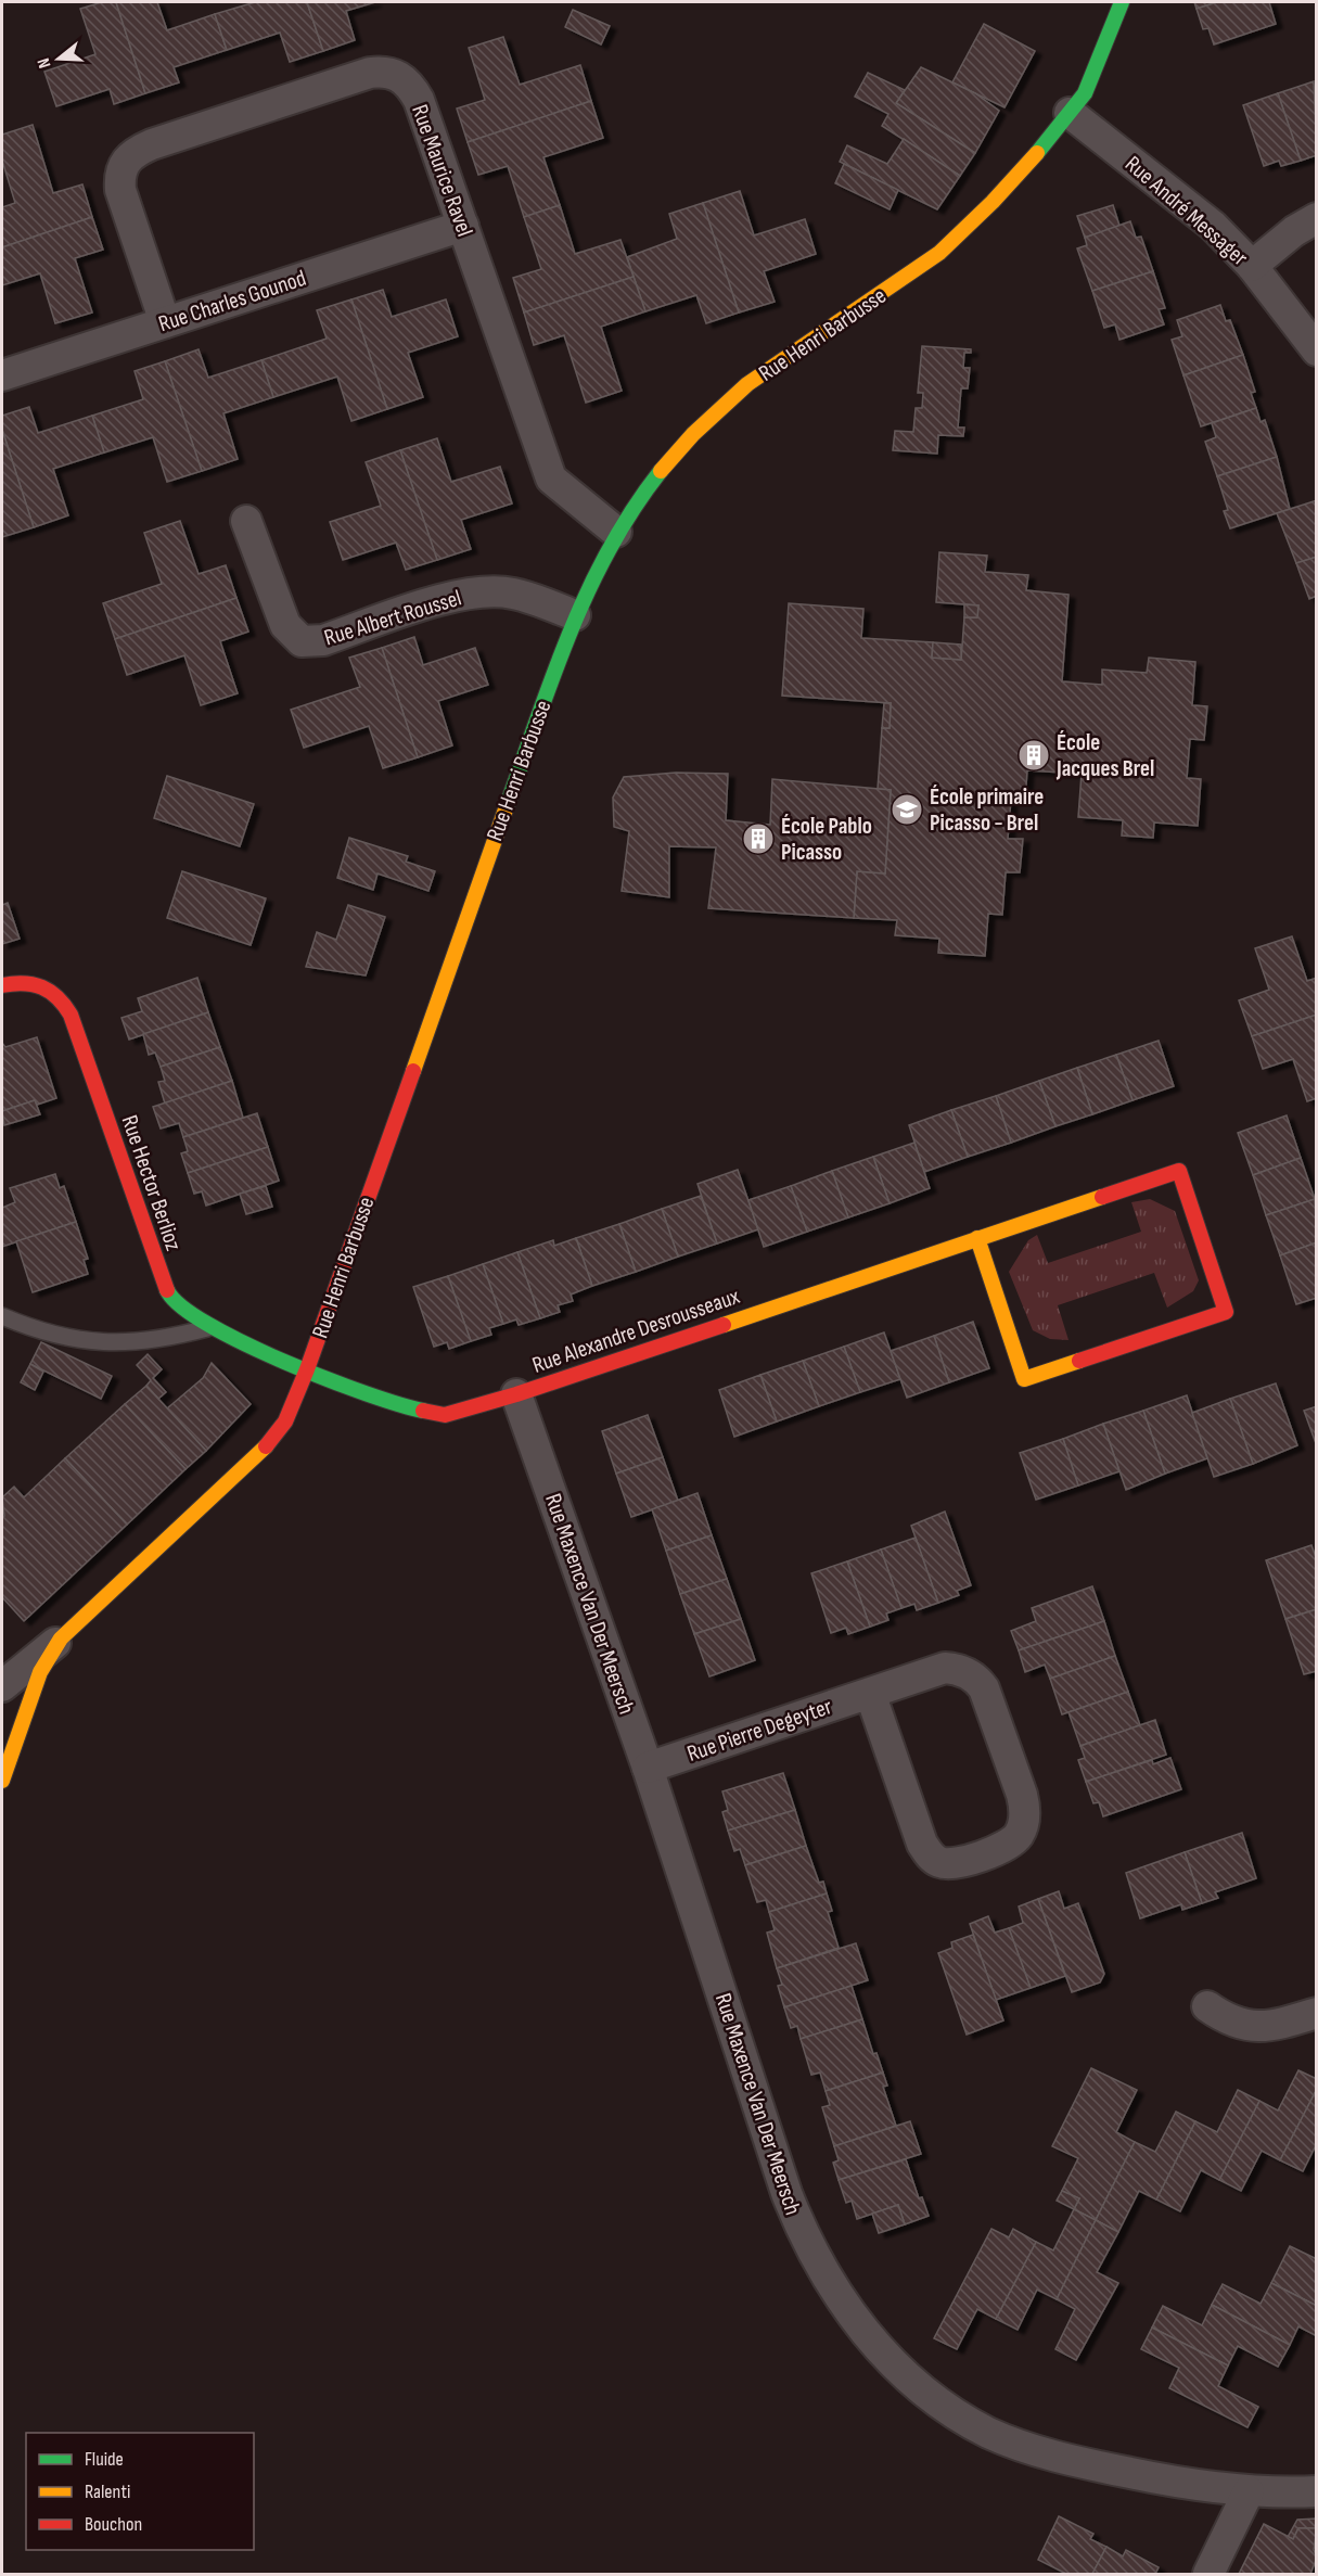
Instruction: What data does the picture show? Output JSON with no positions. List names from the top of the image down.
{
  "streets": {
    "street": [
      "Rue Maurice Ravel",
      "Rue André Messager",
      "Rue Charles Gounod",
      "Rue Henri Barbusse",
      "Rue Albert Roussel",
      "Rue Hector Berlioz",
      "Rue Alexandre Desrousseaux",
      "Rue Maxence Van Der Meersch",
      "Rue Pierre Degeyter"
    ]
  },
  "crossings": [
    ["Rue Maurice Ravel", "Rue Charles Gounod"],
    ["Rue Maurice Ravel", "Rue Henri Barbusse"],
    ["Rue André Messager", "Rue Henri Barbusse"],
    ["Rue Henri Barbusse", "Rue Albert Roussel"],
    ["Rue Henri Barbusse", "Rue Hector Berlioz"],
    ["Rue Henri Barbusse", "Rue Alexandre Desrousseaux"],
    ["Rue Hector Berlioz", "Rue Alexandre Desrousseaux"],
    ["Rue Alexandre Desrousseaux", "Rue Maxence Van Der Meersch"],
    ["Rue Maxence Van Der Meersch", "Rue Pierre Degeyter"]
  ],
  "places": {
    "building": ["École Jacques Brel", "École Pablo Picasso"],
    "school or university": ["École primaire Picasso - Brel"]
  },
  "legend": ["Fluide", "Ralenti", "Bouchon"],
  "north": "left"
}
